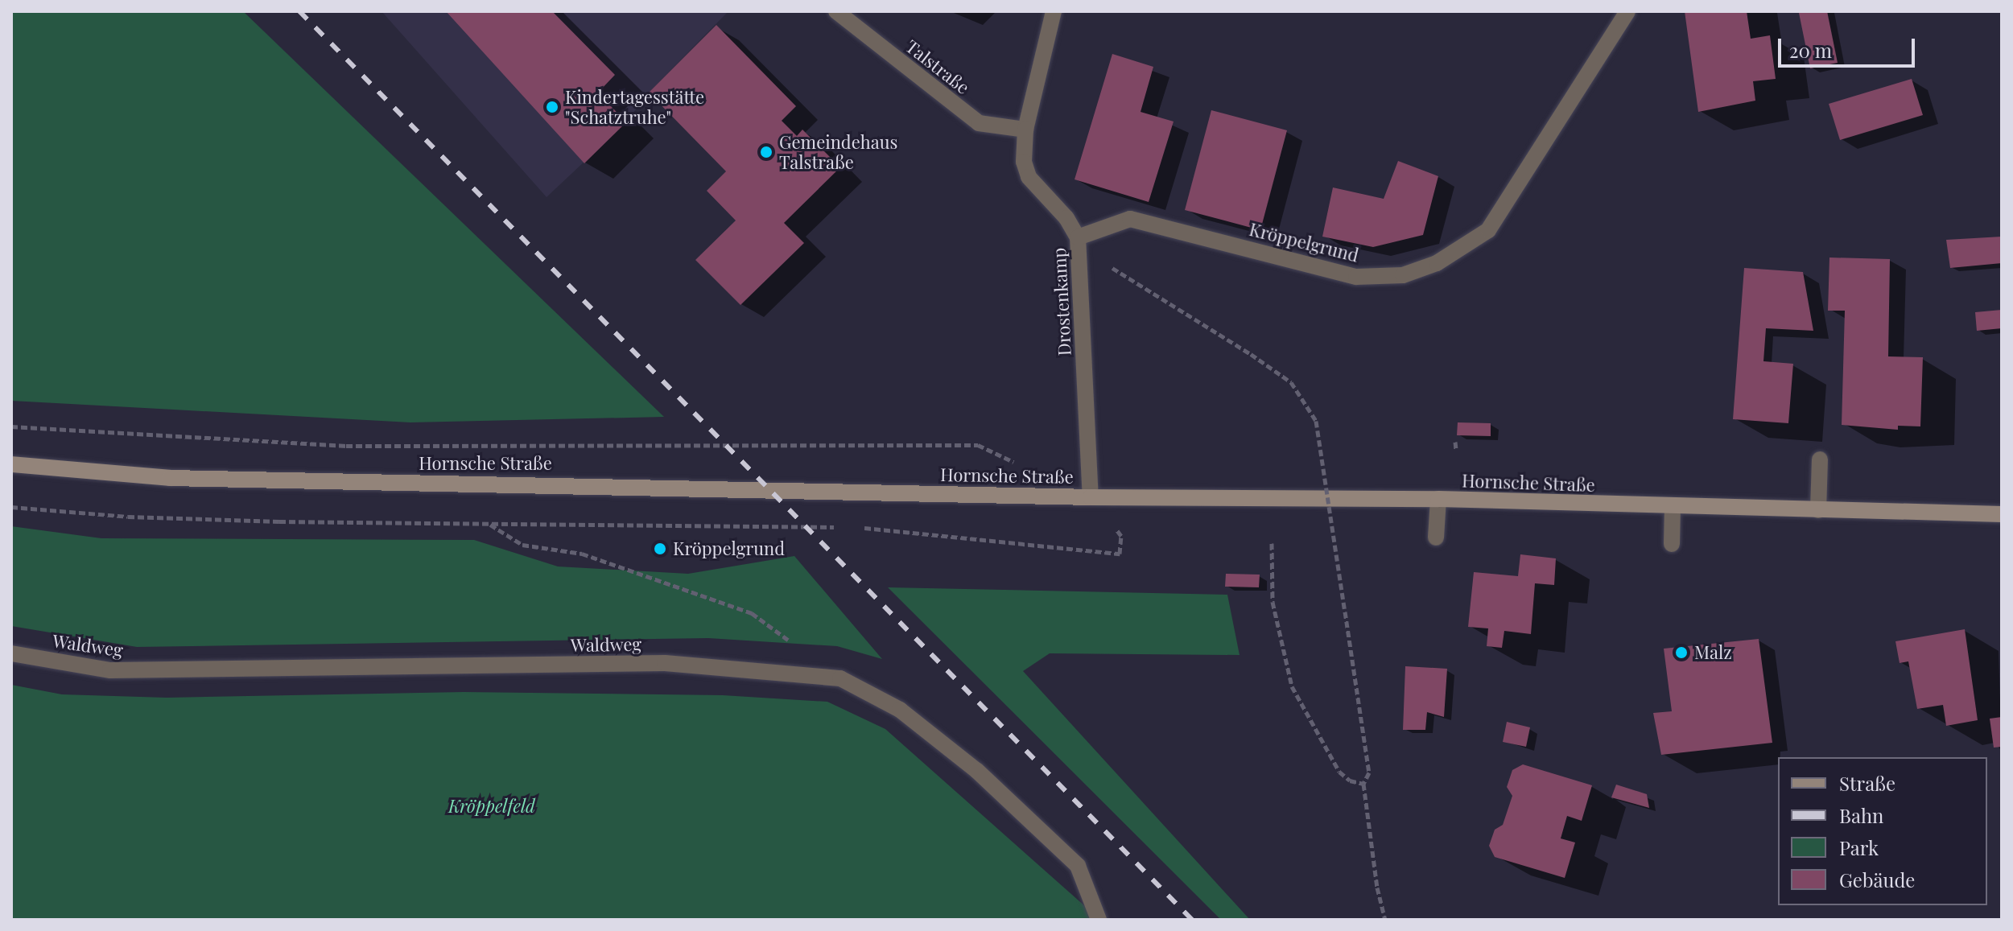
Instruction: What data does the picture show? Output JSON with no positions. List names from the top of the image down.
{
  "streets": {
    "main road": ["Hornsche Straße"],
    "street": [
      "Talstraße",
      "Kröppelgrund",
      "Drostenkamp",
      "Waldweg"
    ]
  },
  "crossings": [
    ["Talstraße", "Drostenkamp"],
    ["Kröppelgrund", "Drostenkamp"],
    ["Drostenkamp", "Hornsche Straße"]
  ],
  "parks": ["Kröppelfeld"],
  "places": [
    "Kindertagesstätte \"Schatztruhe\"",
    "Gemeindehaus Talstraße",
    "Kröppelgrund",
    "Malz"
  ],
  "legend": [
    "Straße",
    "Bahn",
    "Park",
    "Gebäude"
  ],
  "scale_bar": "20 m"
}
